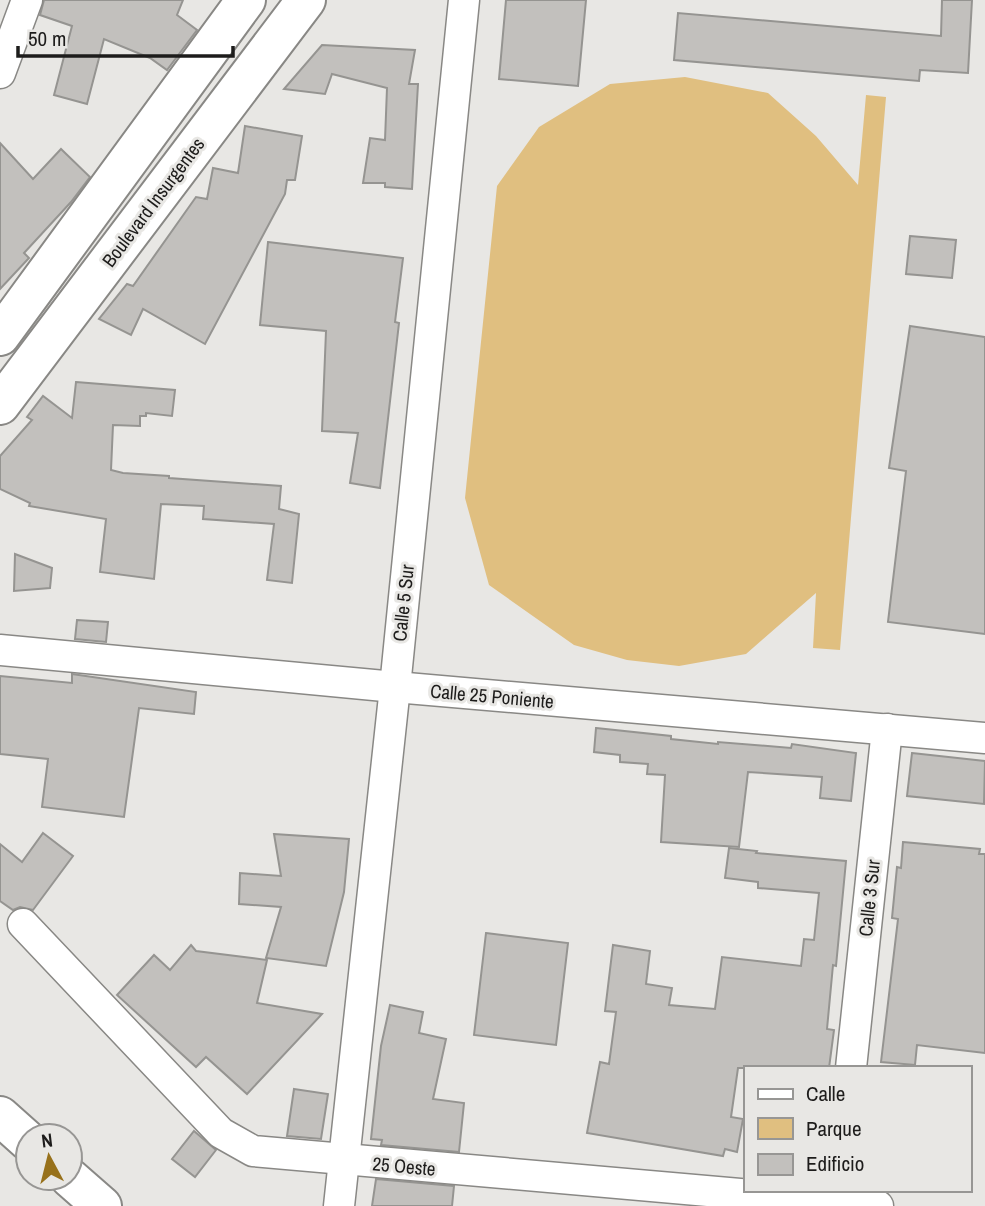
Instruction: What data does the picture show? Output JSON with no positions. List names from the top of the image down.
{
  "streets": {
    "main road": ["Boulevard Insurgentes"],
    "street": [
      "Calle 5 Sur",
      "Calle 25 Poniente",
      "Calle 3 Sur",
      "25 Oeste"
    ]
  },
  "crossings": [
    ["Calle 5 Sur", "Calle 25 Poniente"],
    ["Calle 5 Sur", "25 Oeste"],
    ["Calle 25 Poniente", "Calle 3 Sur"]
  ],
  "legend": ["Calle", "Parque", "Edificio"],
  "scale_bar": "50 m",
  "north": "top"
}
